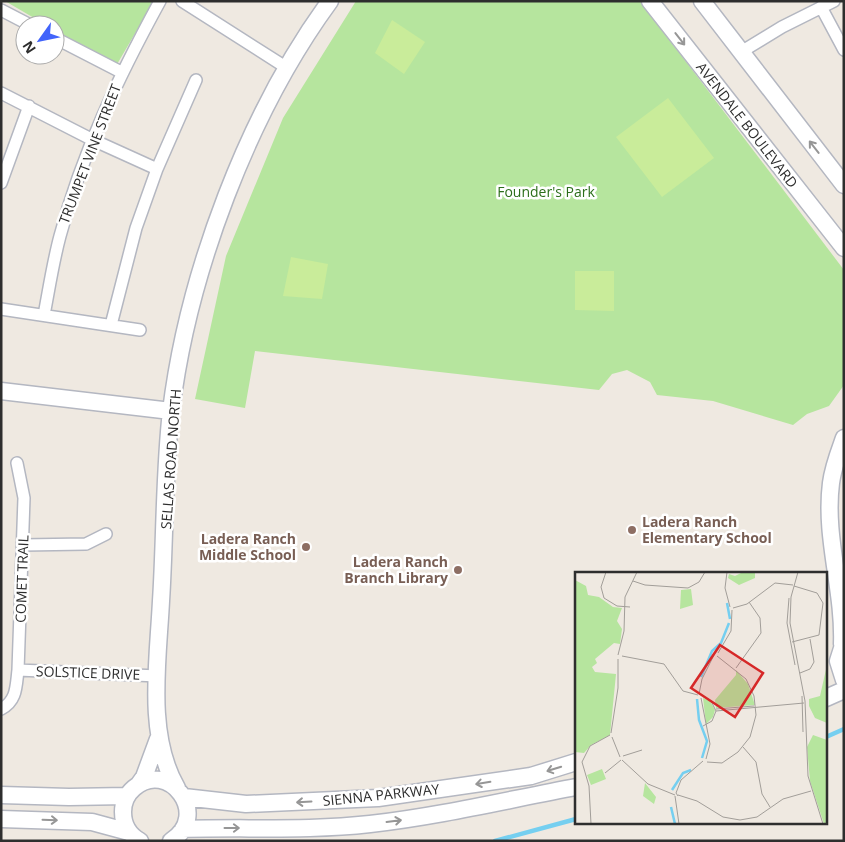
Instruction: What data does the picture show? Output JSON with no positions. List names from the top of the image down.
{
  "streets": {
    "street": [
      "AVENDALE BOULEVARD",
      "TRUMPET VINE STREET",
      "SELLAS ROAD NORTH",
      "COMET TRAIL",
      "SOLSTICE DRIVE",
      "SIENNA PARKWAY"
    ]
  },
  "crossings": [
    ["SELLAS ROAD NORTH", "SOLSTICE DRIVE"],
    ["SELLAS ROAD NORTH", "SIENNA PARKWAY"],
    ["COMET TRAIL", "SOLSTICE DRIVE"]
  ],
  "parks": ["Founder's Park"],
  "places": ["Ladera Ranch Elementary School", "Ladera Ranch Middle School", "Ladera Ranch Branch Library"],
  "north": "bottom left"
}
